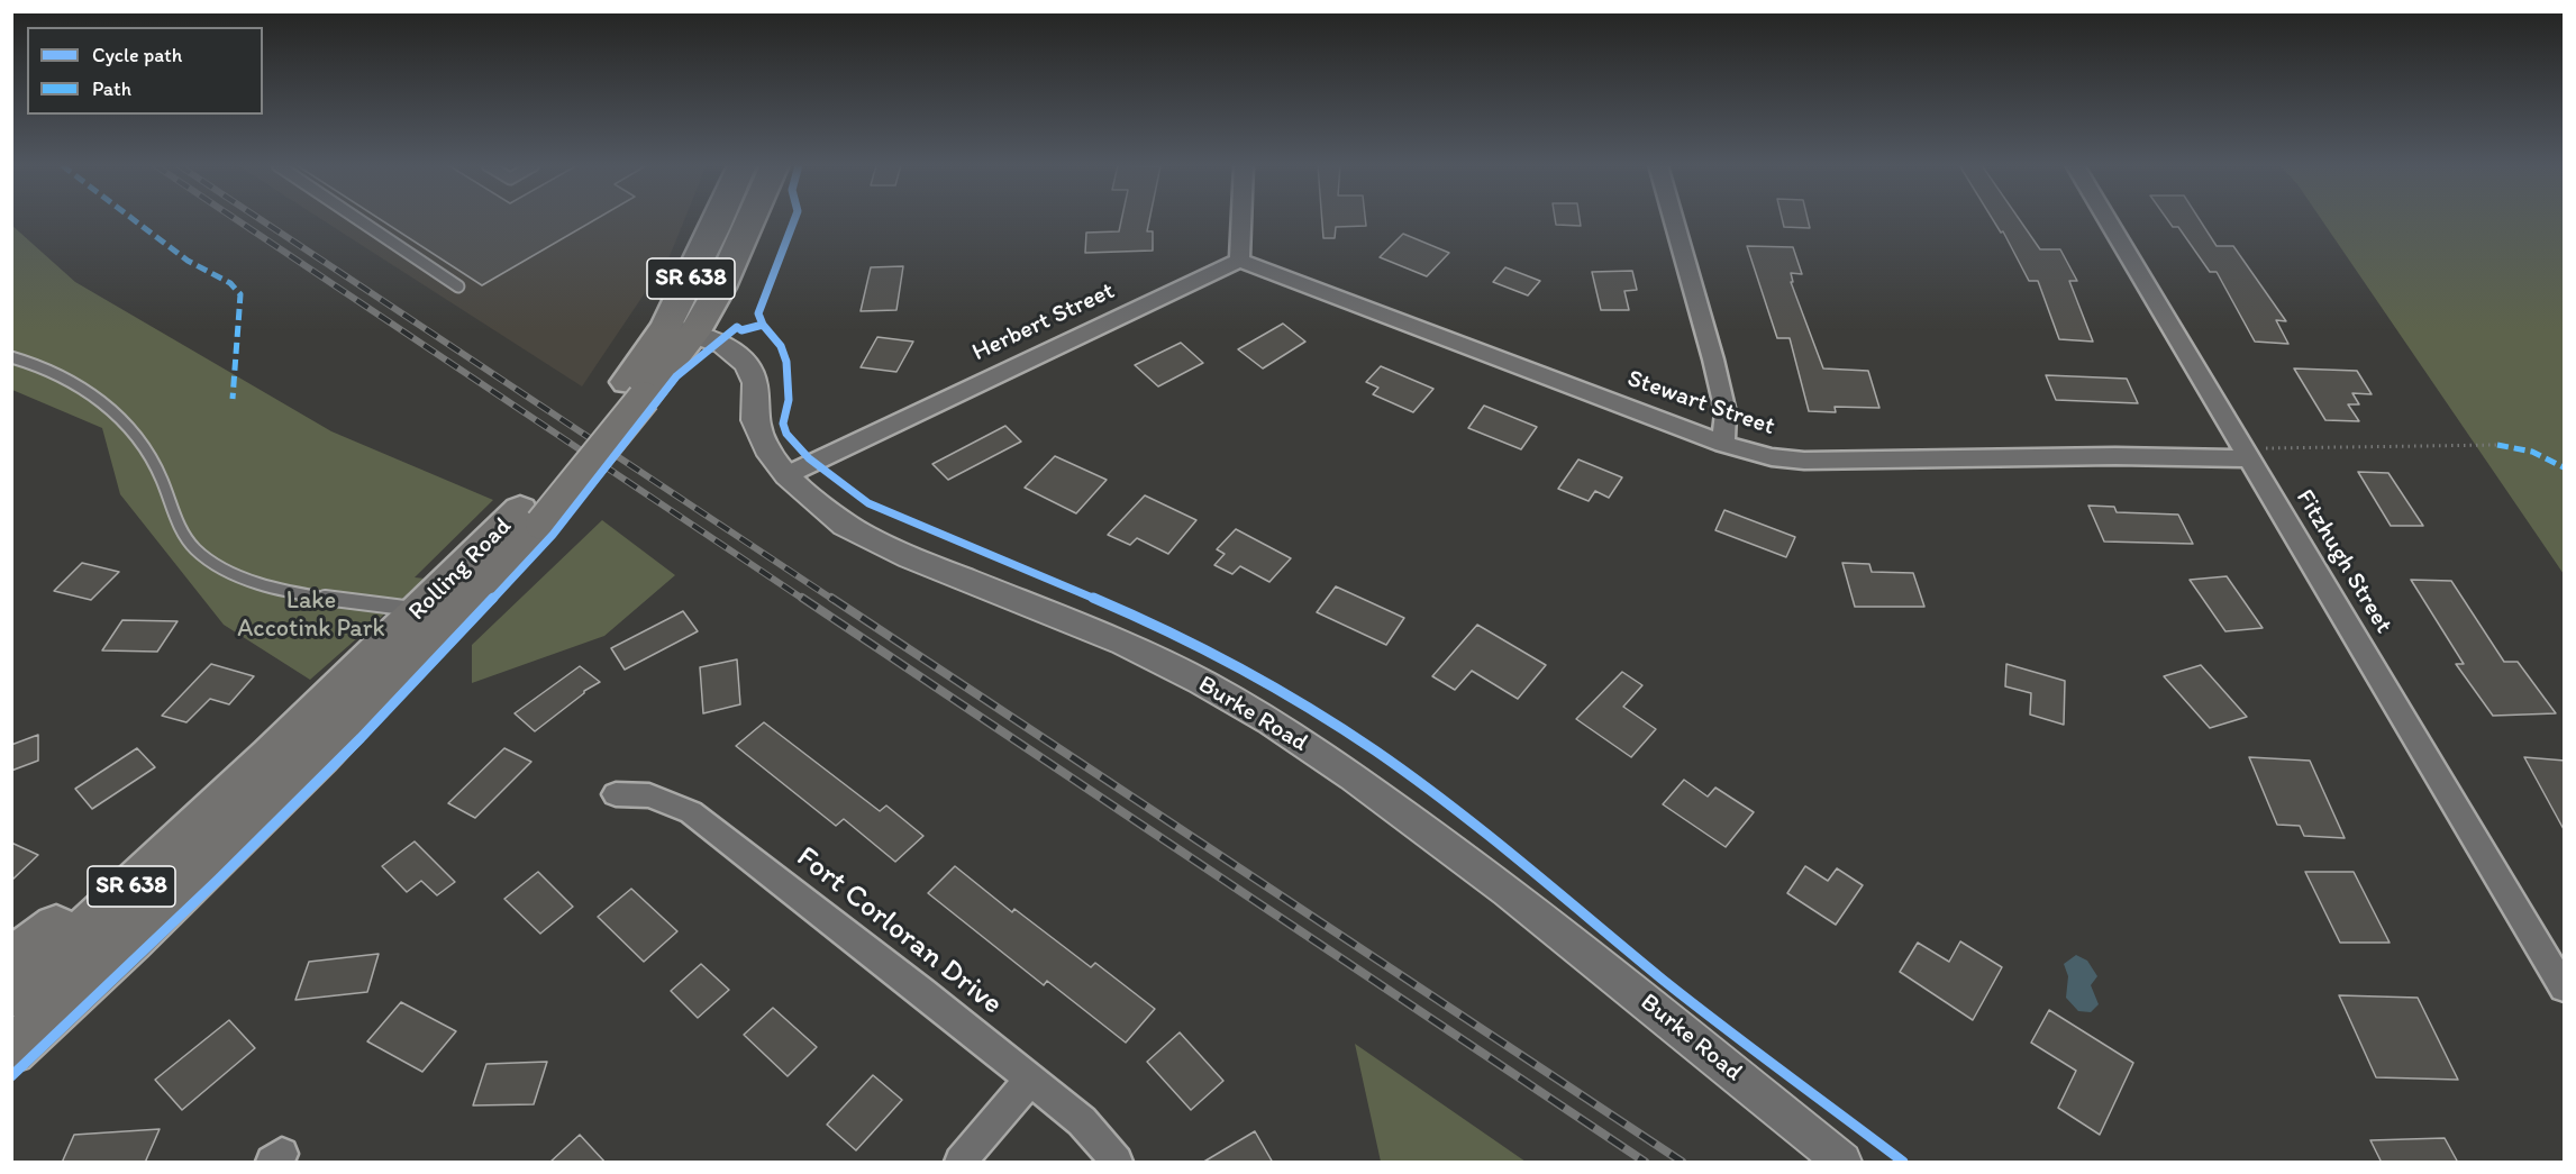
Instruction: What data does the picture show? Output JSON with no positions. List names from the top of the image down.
{
  "streets": {
    "main road": ["SR 638", "Rolling Road"],
    "street": [
      "Herbert Street",
      "Stewart Street",
      "Fitzhugh Street",
      "Burke Road",
      "Fort Corloran Drive"
    ]
  },
  "crossings": [
    ["Herbert Street", "Stewart Street"],
    ["Herbert Street", "Burke Road"],
    ["Stewart Street", "Fitzhugh Street"],
    ["Rolling Road", "Burke Road"]
  ],
  "parks": ["Lake Accotink Park"],
  "legend": ["Cycle path", "Path"]
}
